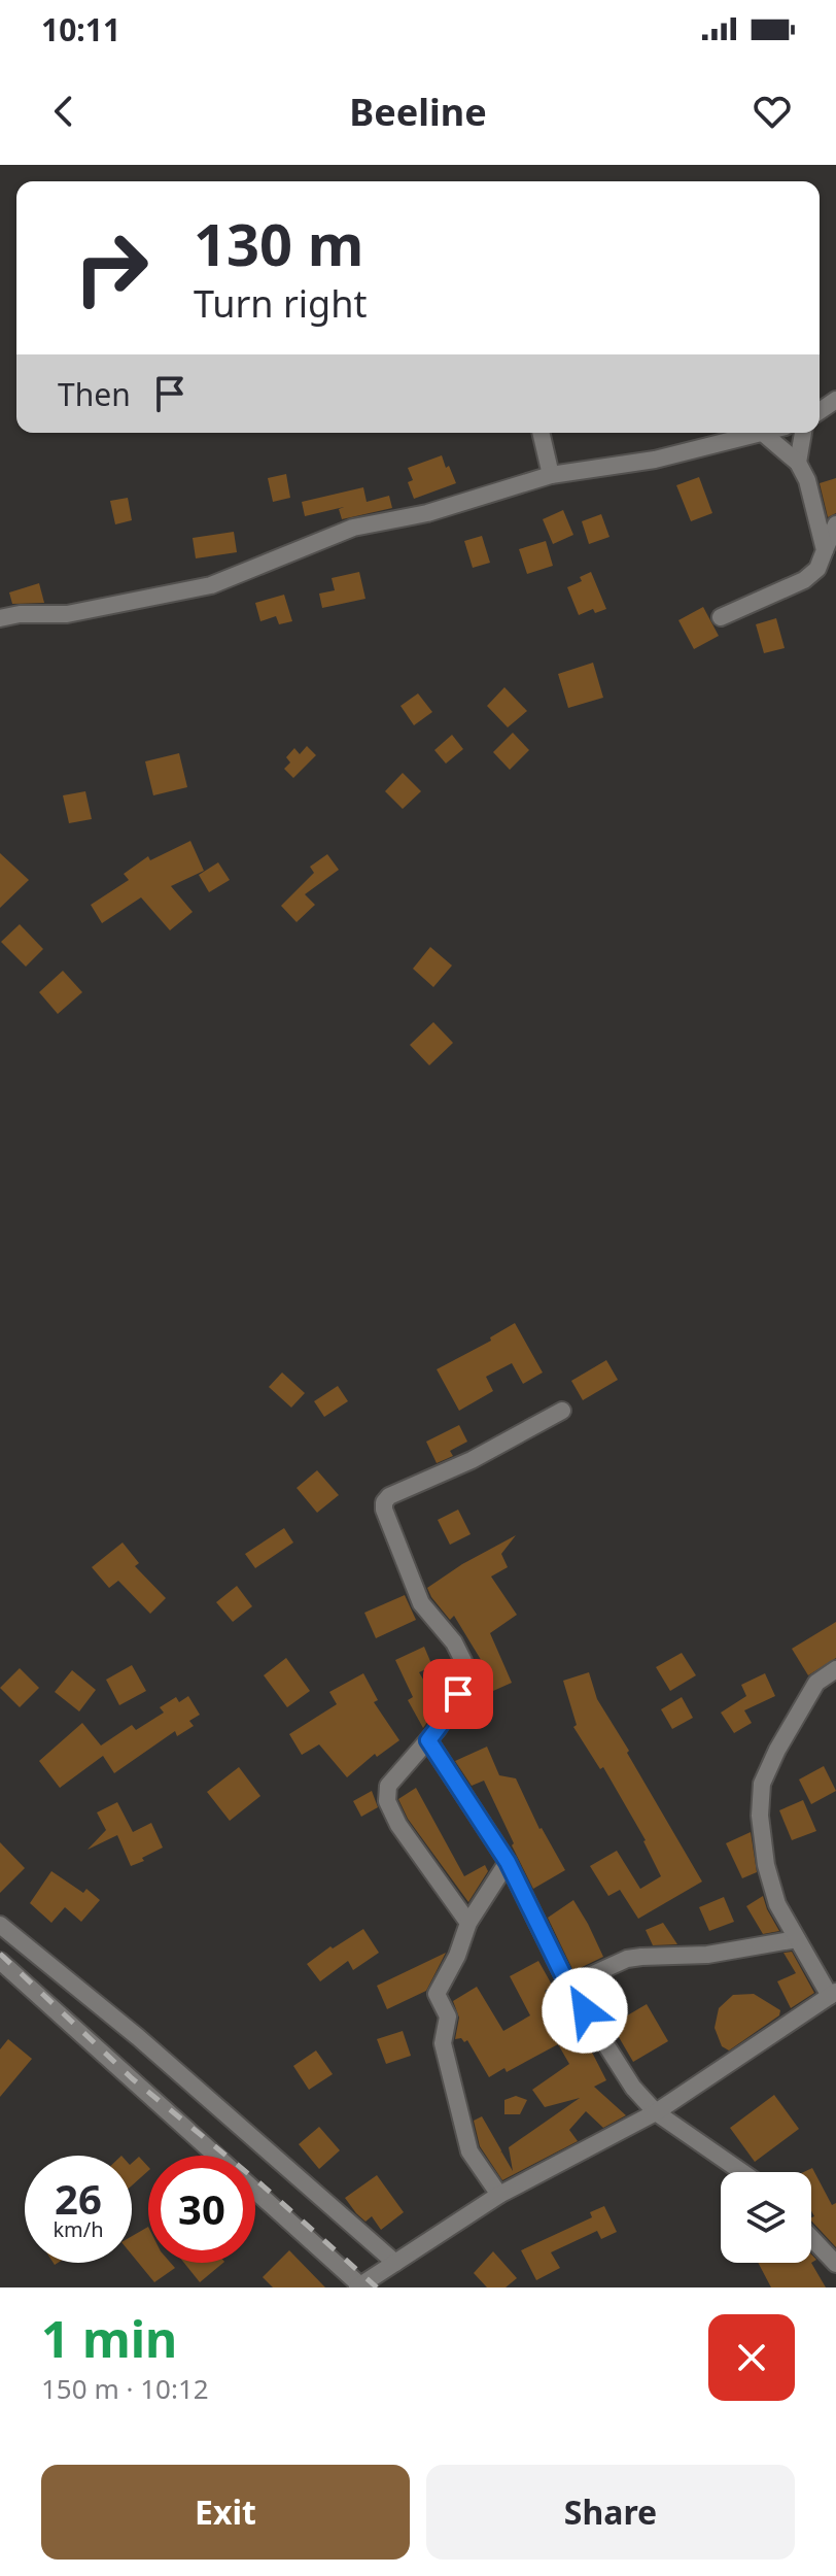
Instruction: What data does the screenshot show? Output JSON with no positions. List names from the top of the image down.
{
  "page": {
    "status": "10:11",
    "header": "Beeline",
    "turn": ["130 m", "Turn right"],
    "then": "Then",
    "speed": "26 km/h",
    "limit": "30",
    "heading": ["1 min", "150 m · 10:12"],
    "buttons": ["Exit", "Share"]
  }
}
